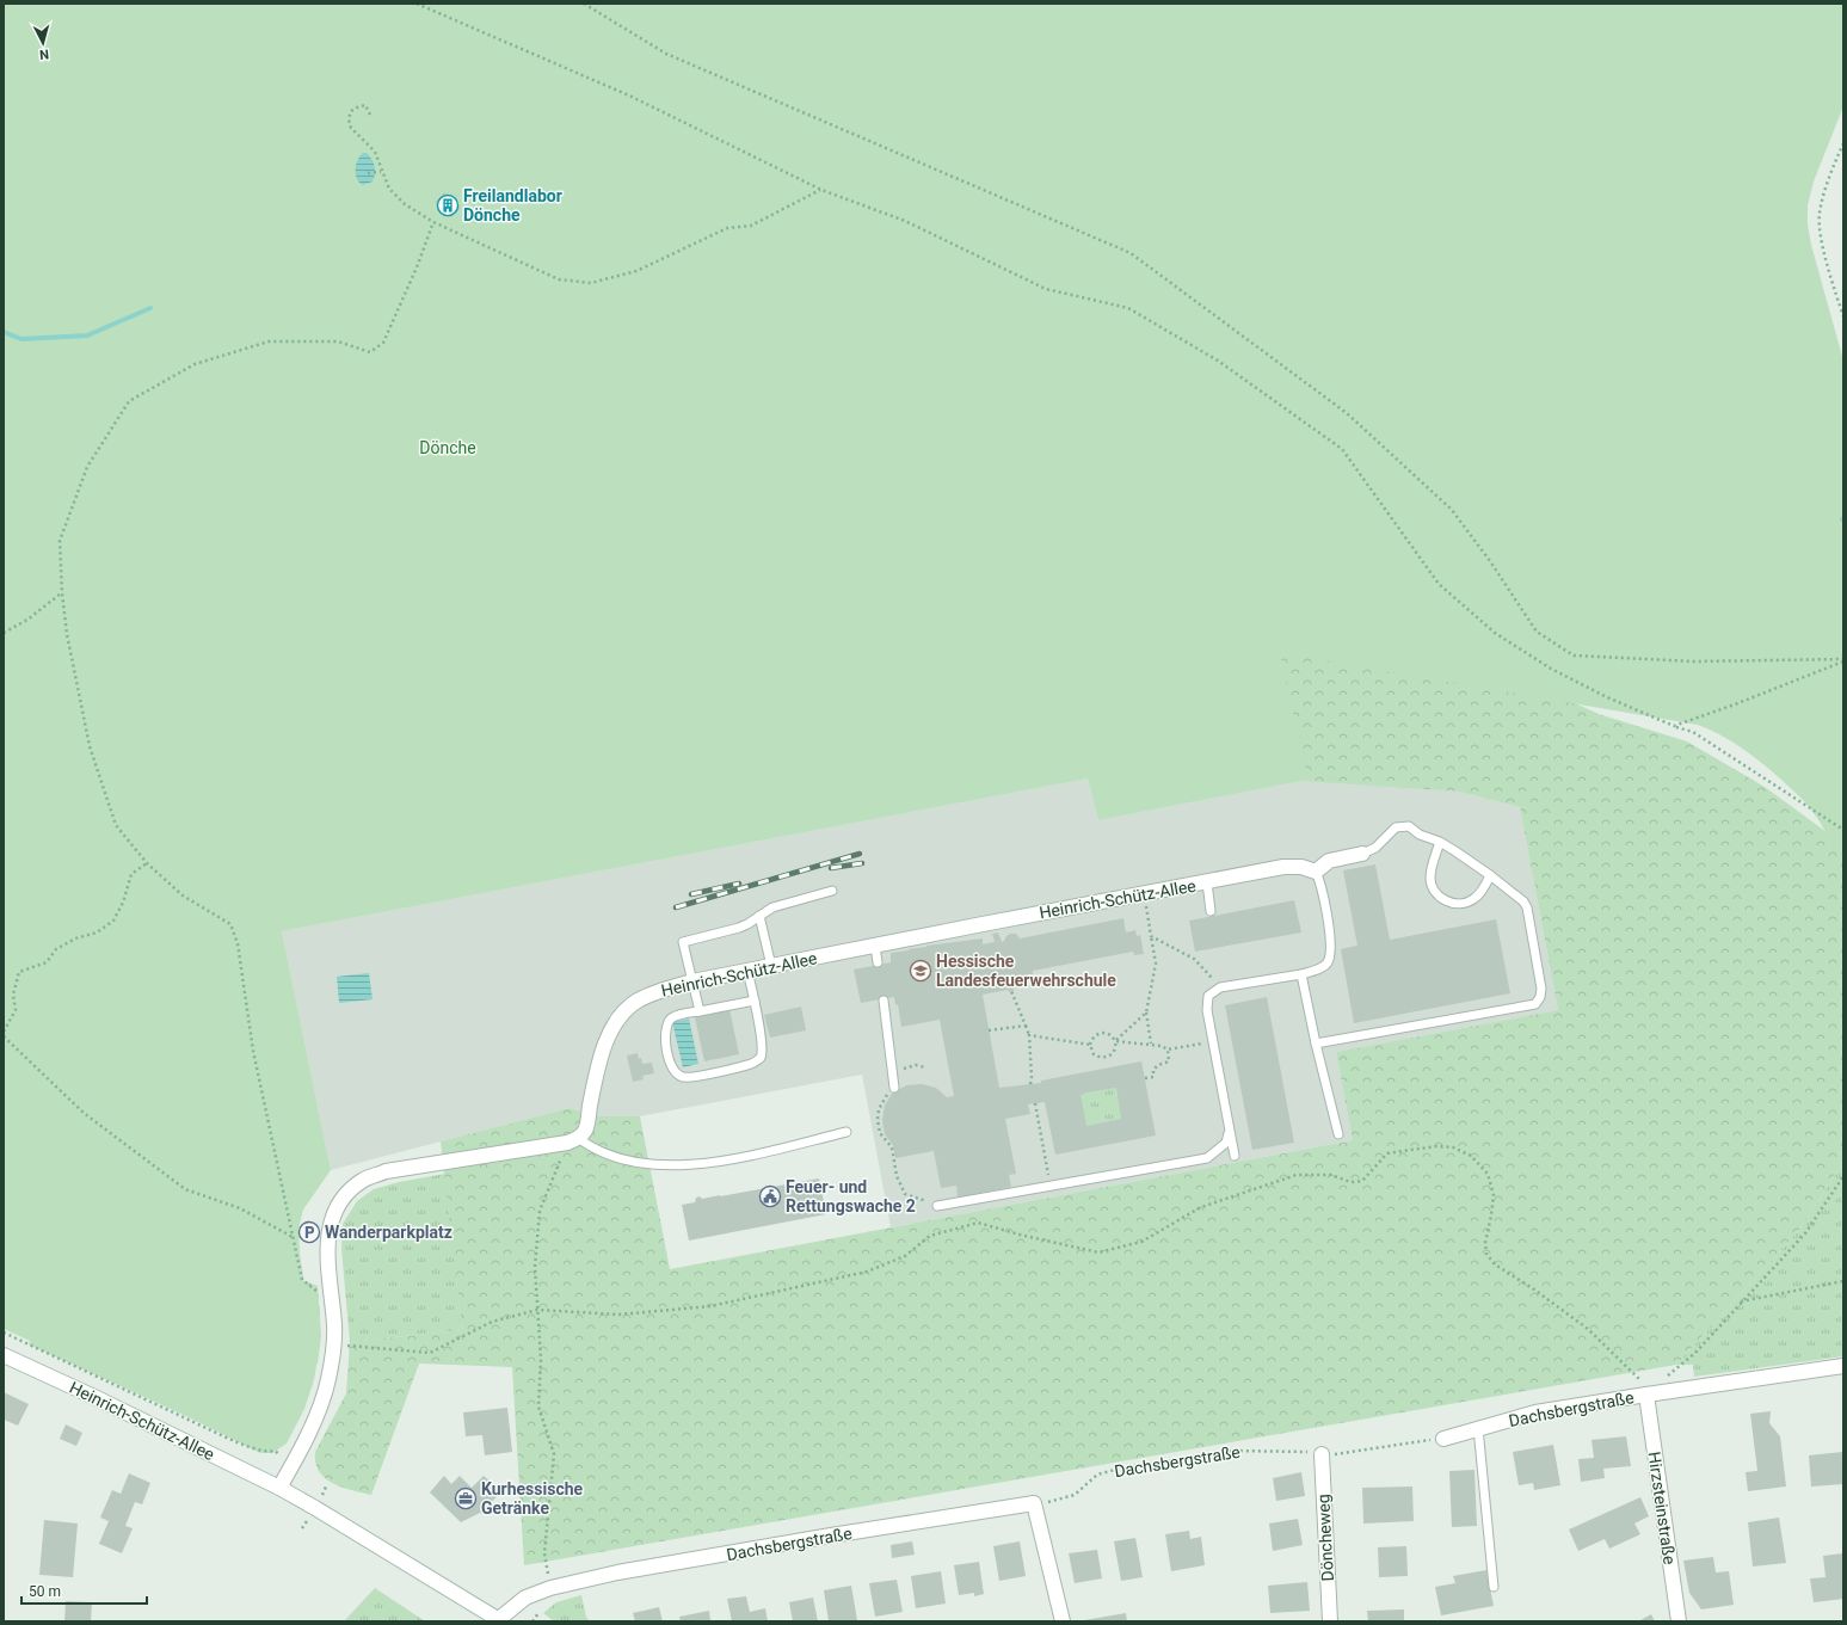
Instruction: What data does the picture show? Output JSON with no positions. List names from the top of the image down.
{
  "streets": {
    "street": [
      "Heinrich-Schütz-Allee",
      "Dachsbergstraße",
      "Hirzsteinstraße",
      "Döncheweg"
    ]
  },
  "crossings": [
    ["Heinrich-Schütz-Allee", "Dachsbergstraße"],
    ["Dachsbergstraße", "Hirzsteinstraße"],
    ["Dachsbergstraße", "Döncheweg"]
  ],
  "parks": ["Dönche"],
  "places": {
    "building": ["Freilandlabor Dönche"],
    "school or university": ["Hessische Landesfeuerwehrschule"],
    "public building": ["Feuer- und Rettungswache 2"],
    "parking": ["Wanderparkplatz"],
    "office": ["Kurhessische Getränke"]
  },
  "scale_bar": "50 m",
  "north": "bottom"
}
